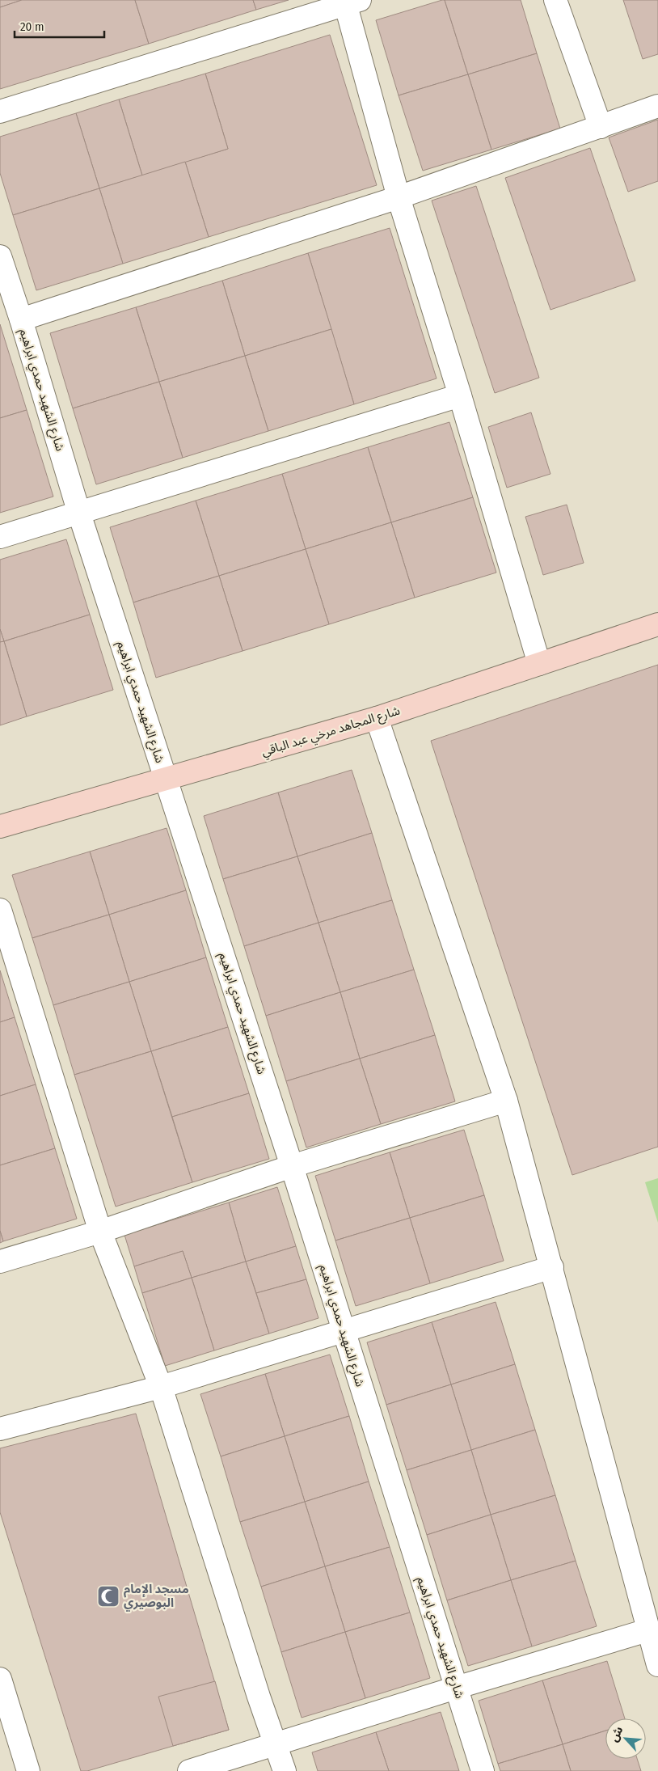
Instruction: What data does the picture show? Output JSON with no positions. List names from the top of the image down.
{
  "streets": {
    "street": ["شارع الشهيد حمدي ابراهيم", "شارع المجاهد مرخي عبد الباقي"]
  },
  "crossings": [
    ["شارع الشهيد حمدي ابراهيم", "شارع المجاهد مرخي عبد الباقي"]
  ],
  "places": {
    "mosque": ["مسجد الإمام البوصيري"]
  },
  "scale_bar": "20 m",
  "north": "top left"
}
